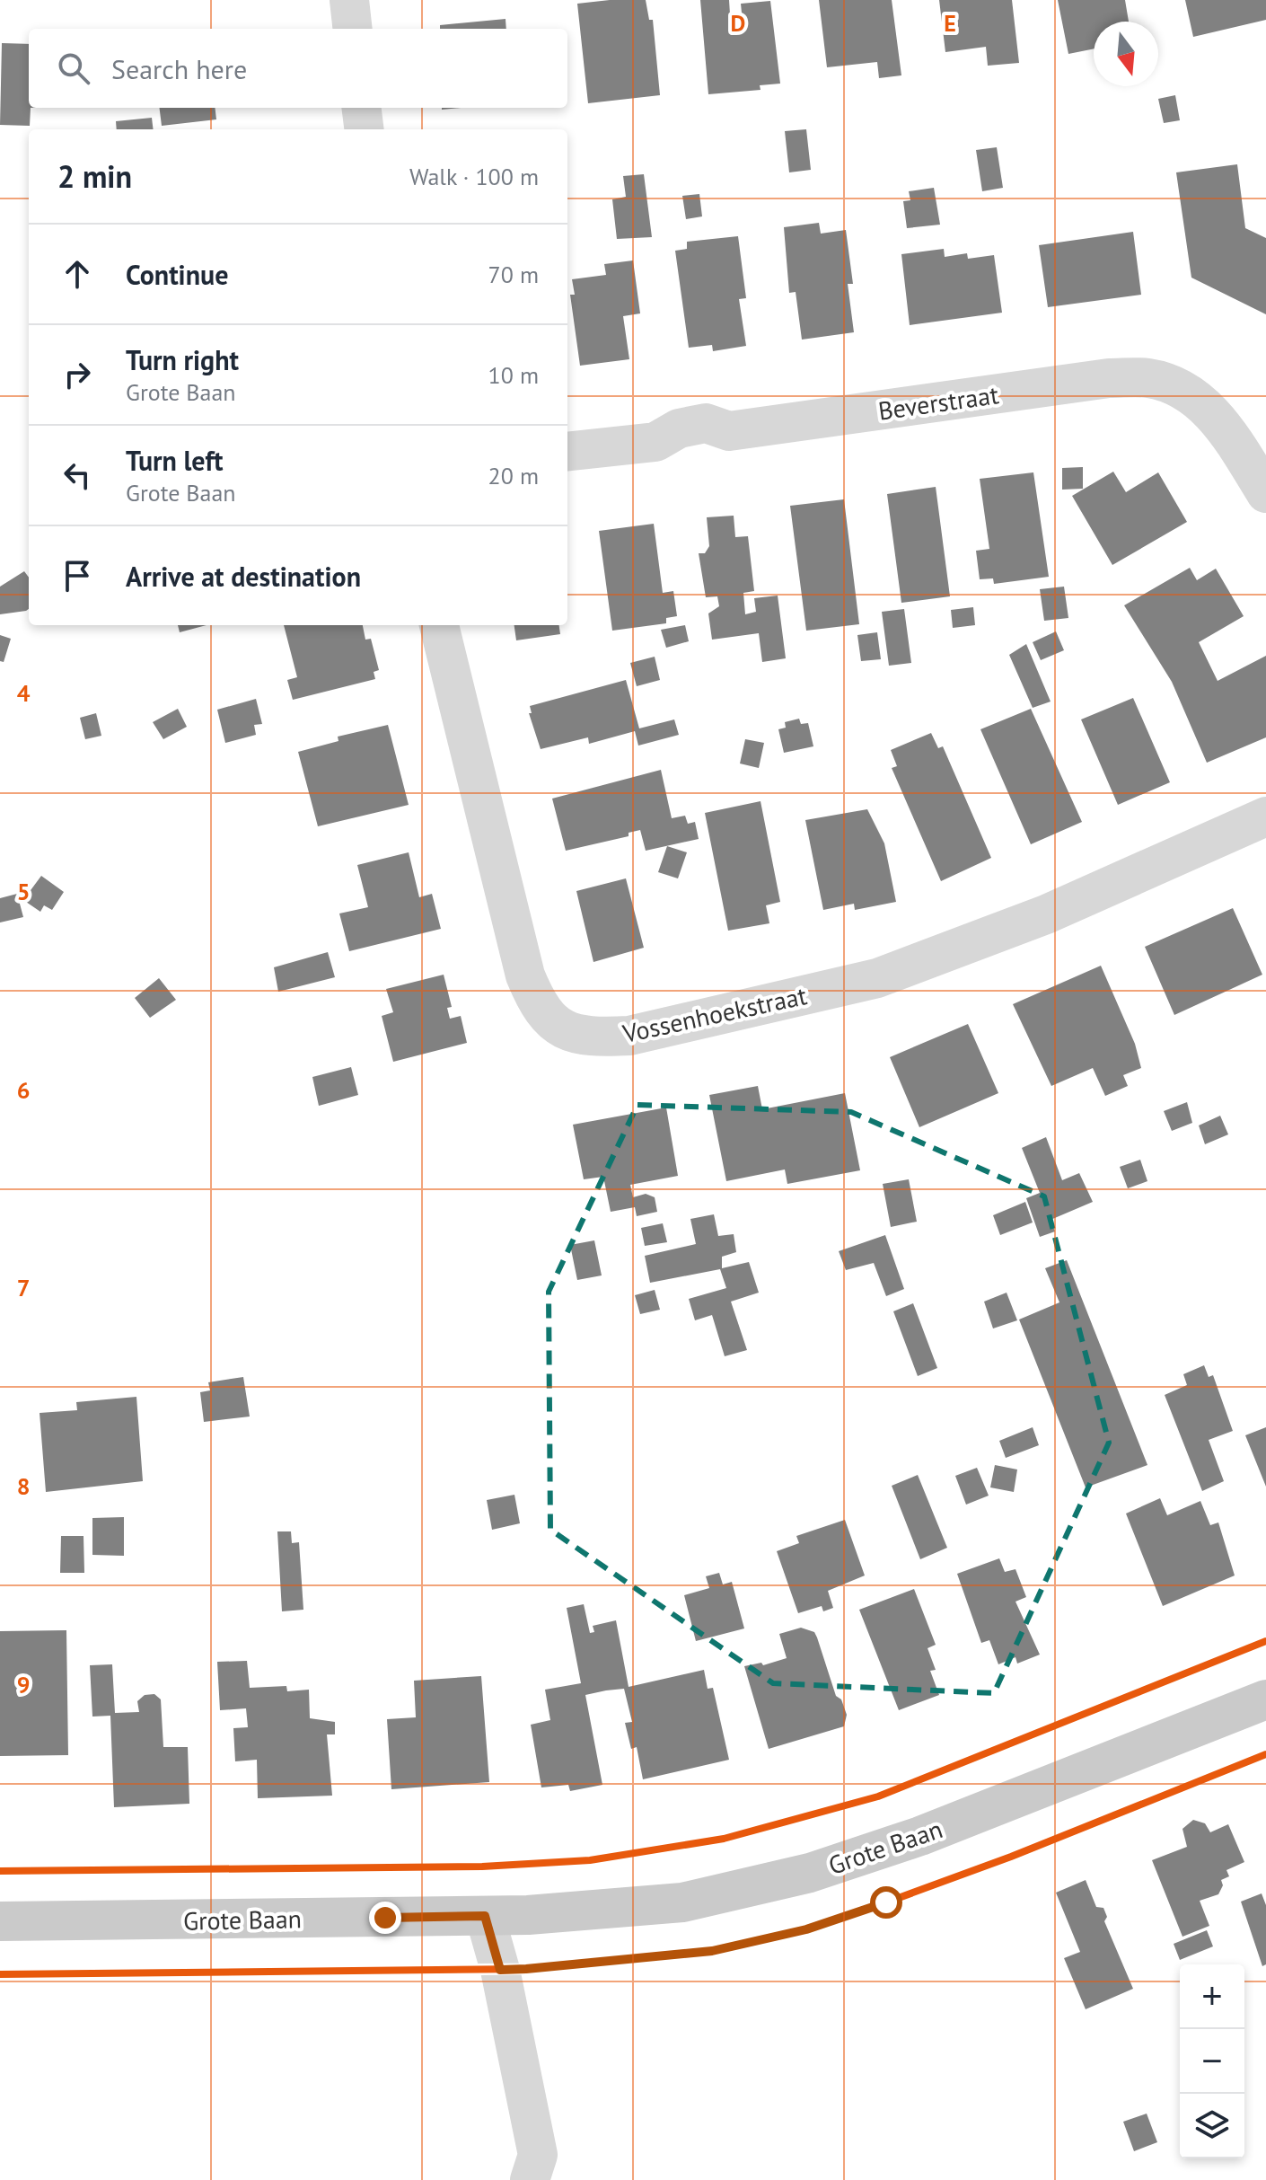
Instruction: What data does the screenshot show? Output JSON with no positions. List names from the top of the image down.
{
  "streets": {
    "main road": ["Grote Baan"],
    "street": ["Beverstraat", "Vossenhoekstraat"]
  },
  "north": "bottom",
  "page": {
    "search": "Search here",
    "heading": ["2 min", "Walk · 100 m"],
    "list": [
      ["Continue", "70 m"],
      ["Turn right", "Grote Baan", "10 m"],
      ["Turn left", "Grote Baan", "20 m"],
      "Arrive at destination"
    ],
    "map_buttons": ["+", "−"]
  },
  "grid": {
    "columns": ["D", "E"],
    "rows": [
      "4",
      "5",
      "6",
      "7",
      "8",
      "9"
    ]
  }
}
